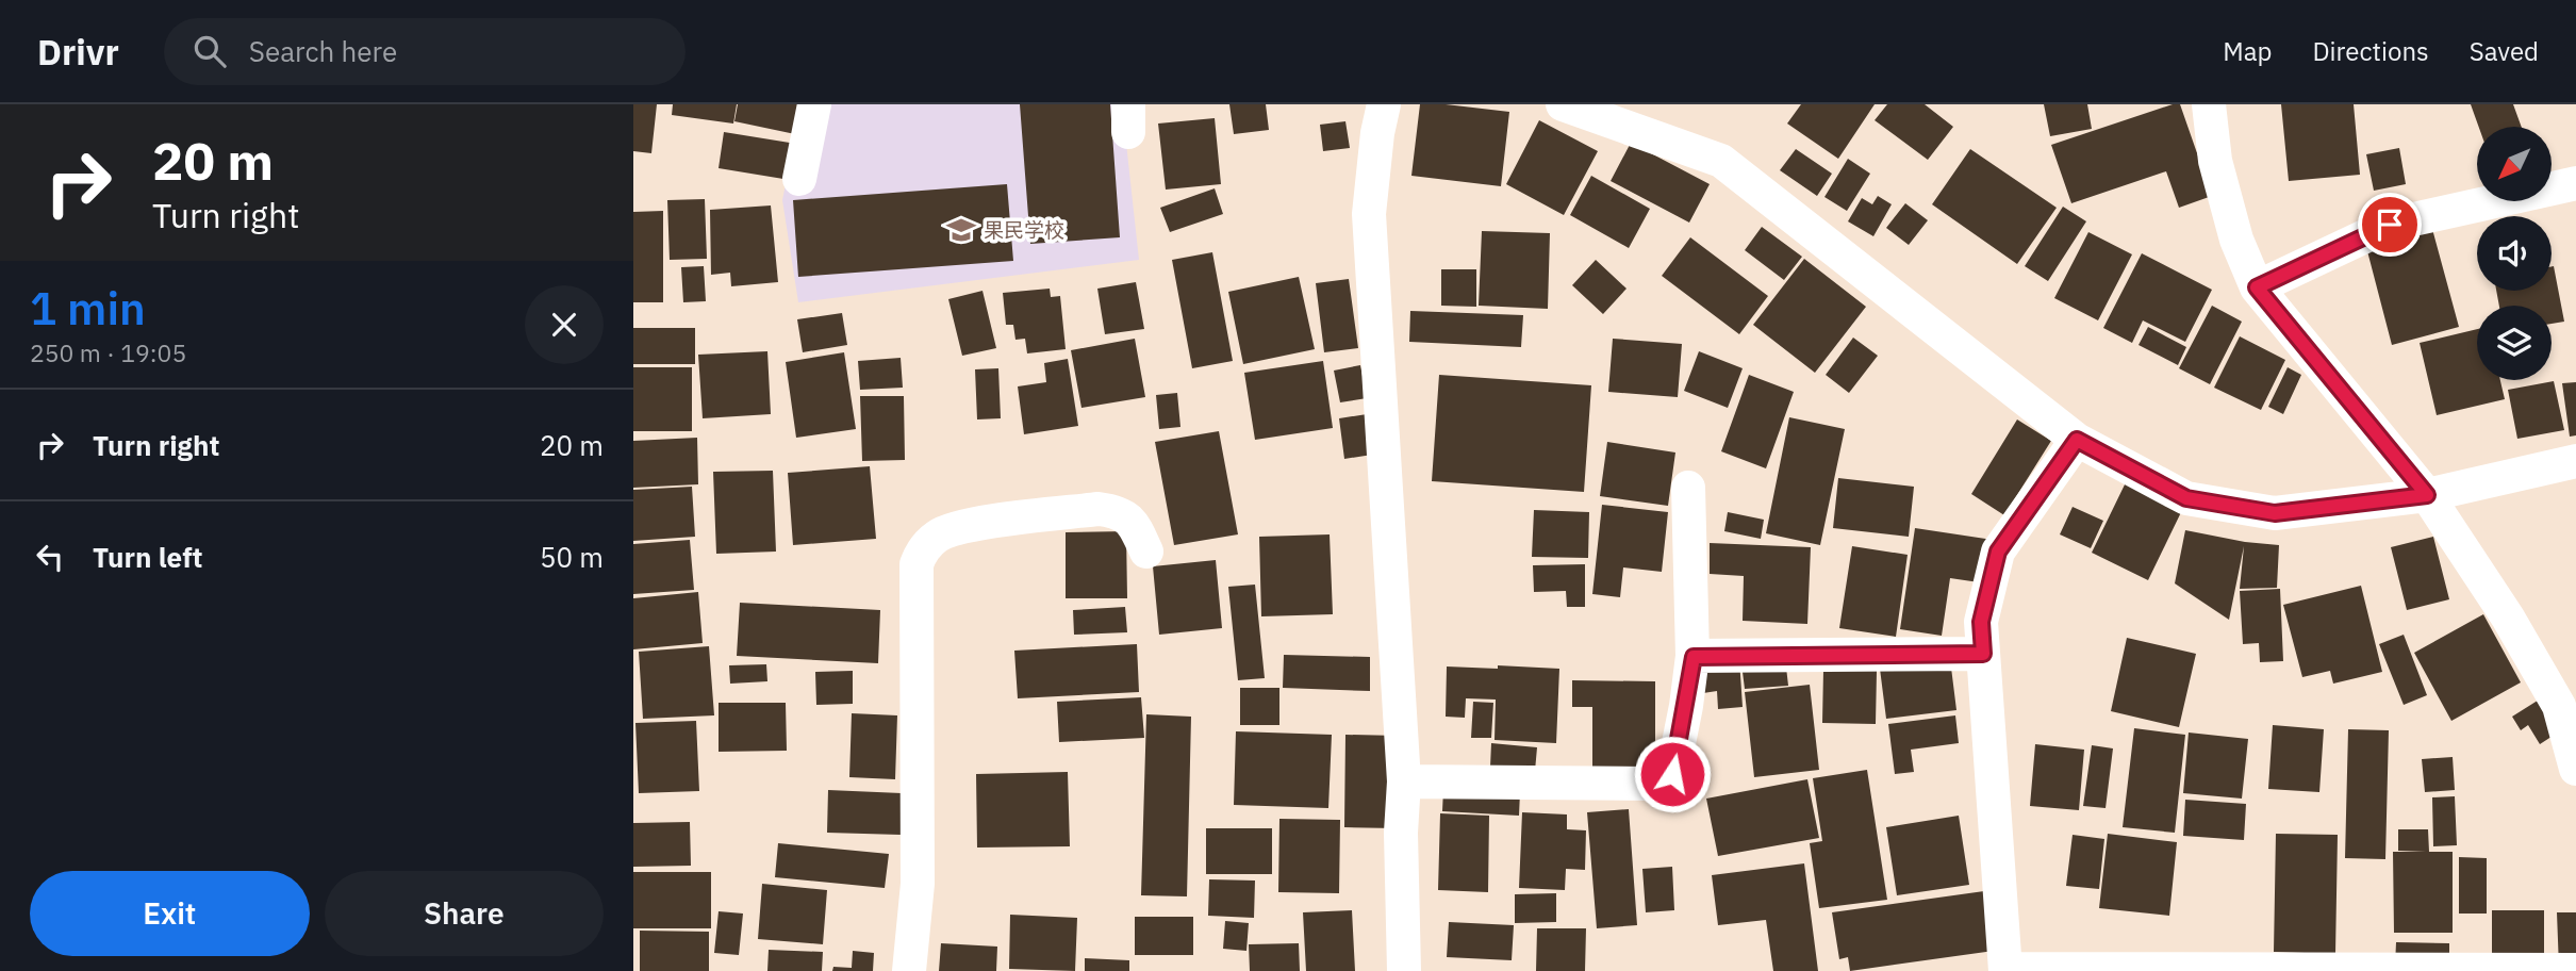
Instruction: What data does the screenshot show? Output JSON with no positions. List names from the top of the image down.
{
  "places": {
    "school or university": ["果民学校"]
  },
  "north": "bottom left",
  "page": {
    "header": "Drivr",
    "search": "Search here",
    "nav": ["Map", "Directions", "Saved"],
    "turn": ["20 m", "Turn right"],
    "heading": ["1 min", "250 m · 19:05"],
    "list": [
      {
        "name": "Turn right",
        "value": "20 m"
      },
      {
        "name": "Turn left",
        "value": "50 m"
      }
    ],
    "buttons": ["Exit", "Share"]
  }
}
